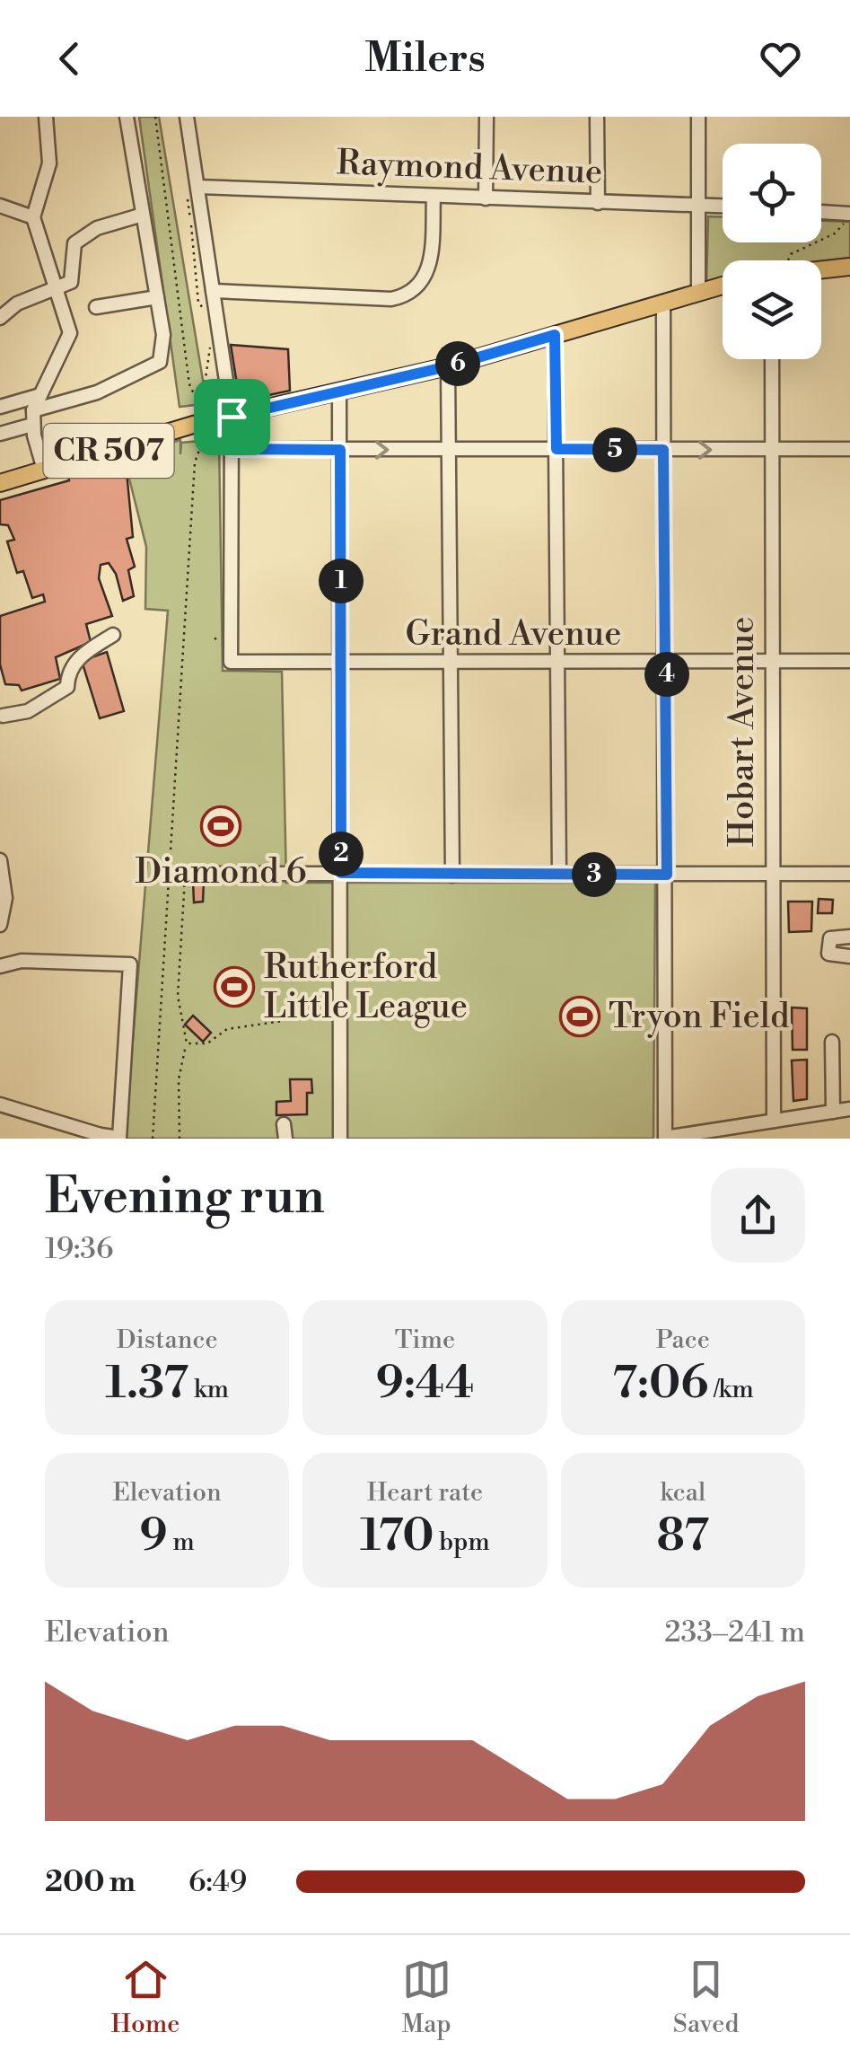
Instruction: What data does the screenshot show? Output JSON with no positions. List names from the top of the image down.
{
  "streets": {
    "main road": ["CR 507"],
    "street": ["Raymond Avenue", "Grand Avenue", "Hobart Avenue"]
  },
  "crossings": [
    ["Grand Avenue", "Hobart Avenue"]
  ],
  "places": {
    "sports": ["Diamond 6", "Rutherford Little League", "Tryon Field"]
  },
  "page": {
    "header": "Milers",
    "pins": [
      "6",
      "5",
      "1",
      "4",
      "2",
      "3"
    ],
    "heading": ["Evening run", "19:36"],
    "stats": [
      ["Distance", "1.37 km"],
      ["Time", "9:44"],
      ["Pace", "7:06 /km"],
      ["Elevation", "9 m"],
      ["Heart rate", "170 bpm"],
      ["kcal", "87"]
    ],
    "chart": ["Elevation", "233–241 m"],
    "list": [
      {
        "name": "200 m",
        "note": "6:49"
      }
    ],
    "tabs": ["Home", "Map", "Saved"]
  }
}
